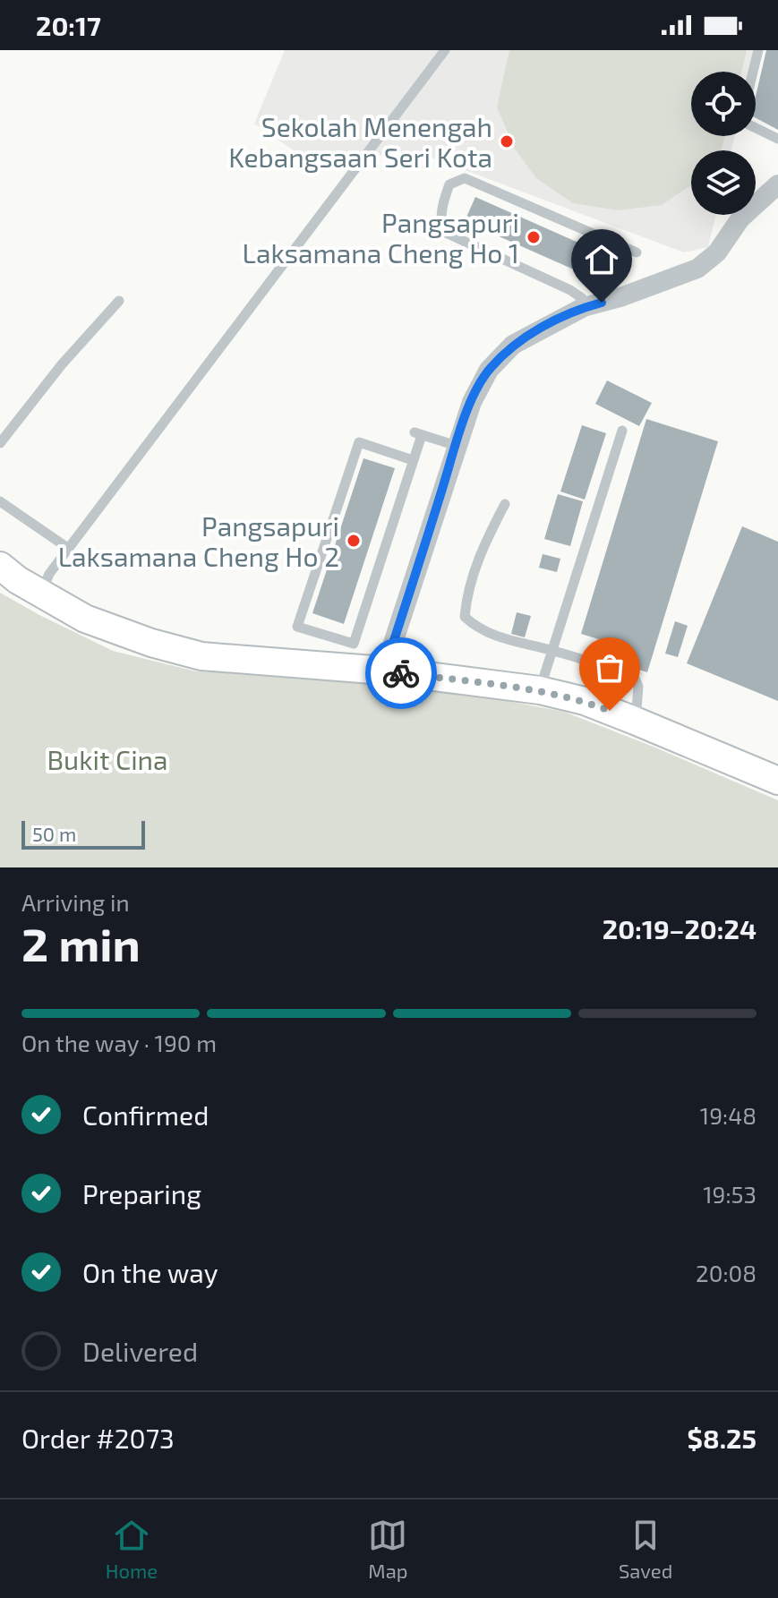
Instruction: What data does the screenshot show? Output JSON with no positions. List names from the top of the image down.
{
  "parks": ["Bukit Cina"],
  "places": ["Sekolah Menengah Kebangsaan Seri Kota", "Pangsapuri Laksamana Cheng Ho 1", "Pangsapuri Laksamana Cheng Ho 2"],
  "scale_bar": "50 m",
  "page": {
    "status": "20:17",
    "scale": "50 m",
    "heading": ["2 min", "Arriving in", "20:19–20:24"],
    "panel": ["Order #2073", "$8.25"],
    "bar": "On the way · 190 m",
    "list": [
      ["Confirmed", "19:48"],
      ["Preparing", "19:53"],
      ["On the way", "20:08"],
      "Delivered"
    ],
    "tabs": ["Home", "Map", "Saved"]
  }
}
